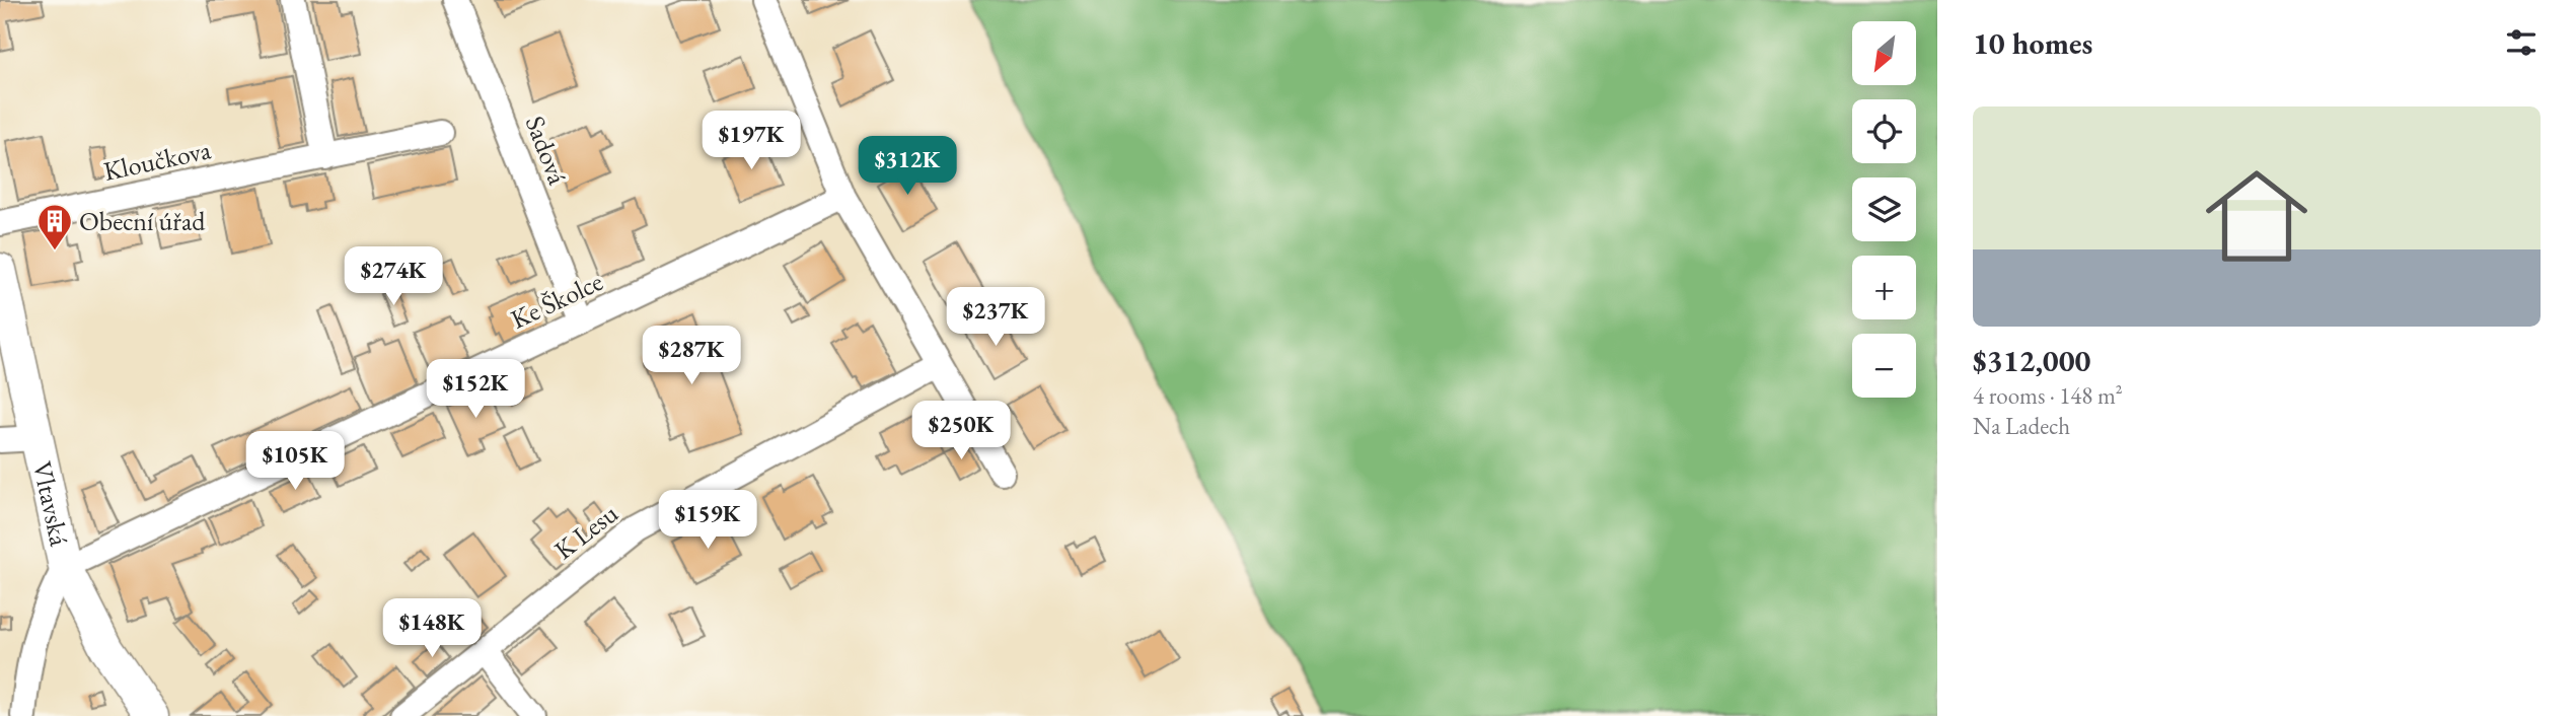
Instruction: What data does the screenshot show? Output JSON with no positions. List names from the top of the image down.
{
  "streets": {
    "street": [
      "Sadová",
      "Kloučkova",
      "Ke Školce",
      "Vltavská",
      "K Lesu"
    ]
  },
  "crossings": [
    ["Sadová", "Ke Školce"],
    ["Ke Školce", "Vltavská"]
  ],
  "places": {
    "building": ["Obecní úřad"]
  },
  "north": "bottom left",
  "page": {
    "heading": "10 homes",
    "map_buttons": ["+", "−"],
    "list": [
      {
        "name": "$312,000",
        "note": "4 rooms · 148 m² · Na Ladech"
      }
    ],
    "price": [
      "$197K",
      "$312K",
      "$274K",
      "$237K",
      "$287K",
      "$152K",
      "$250K",
      "$105K",
      "$159K",
      "$148K"
    ]
  }
}
